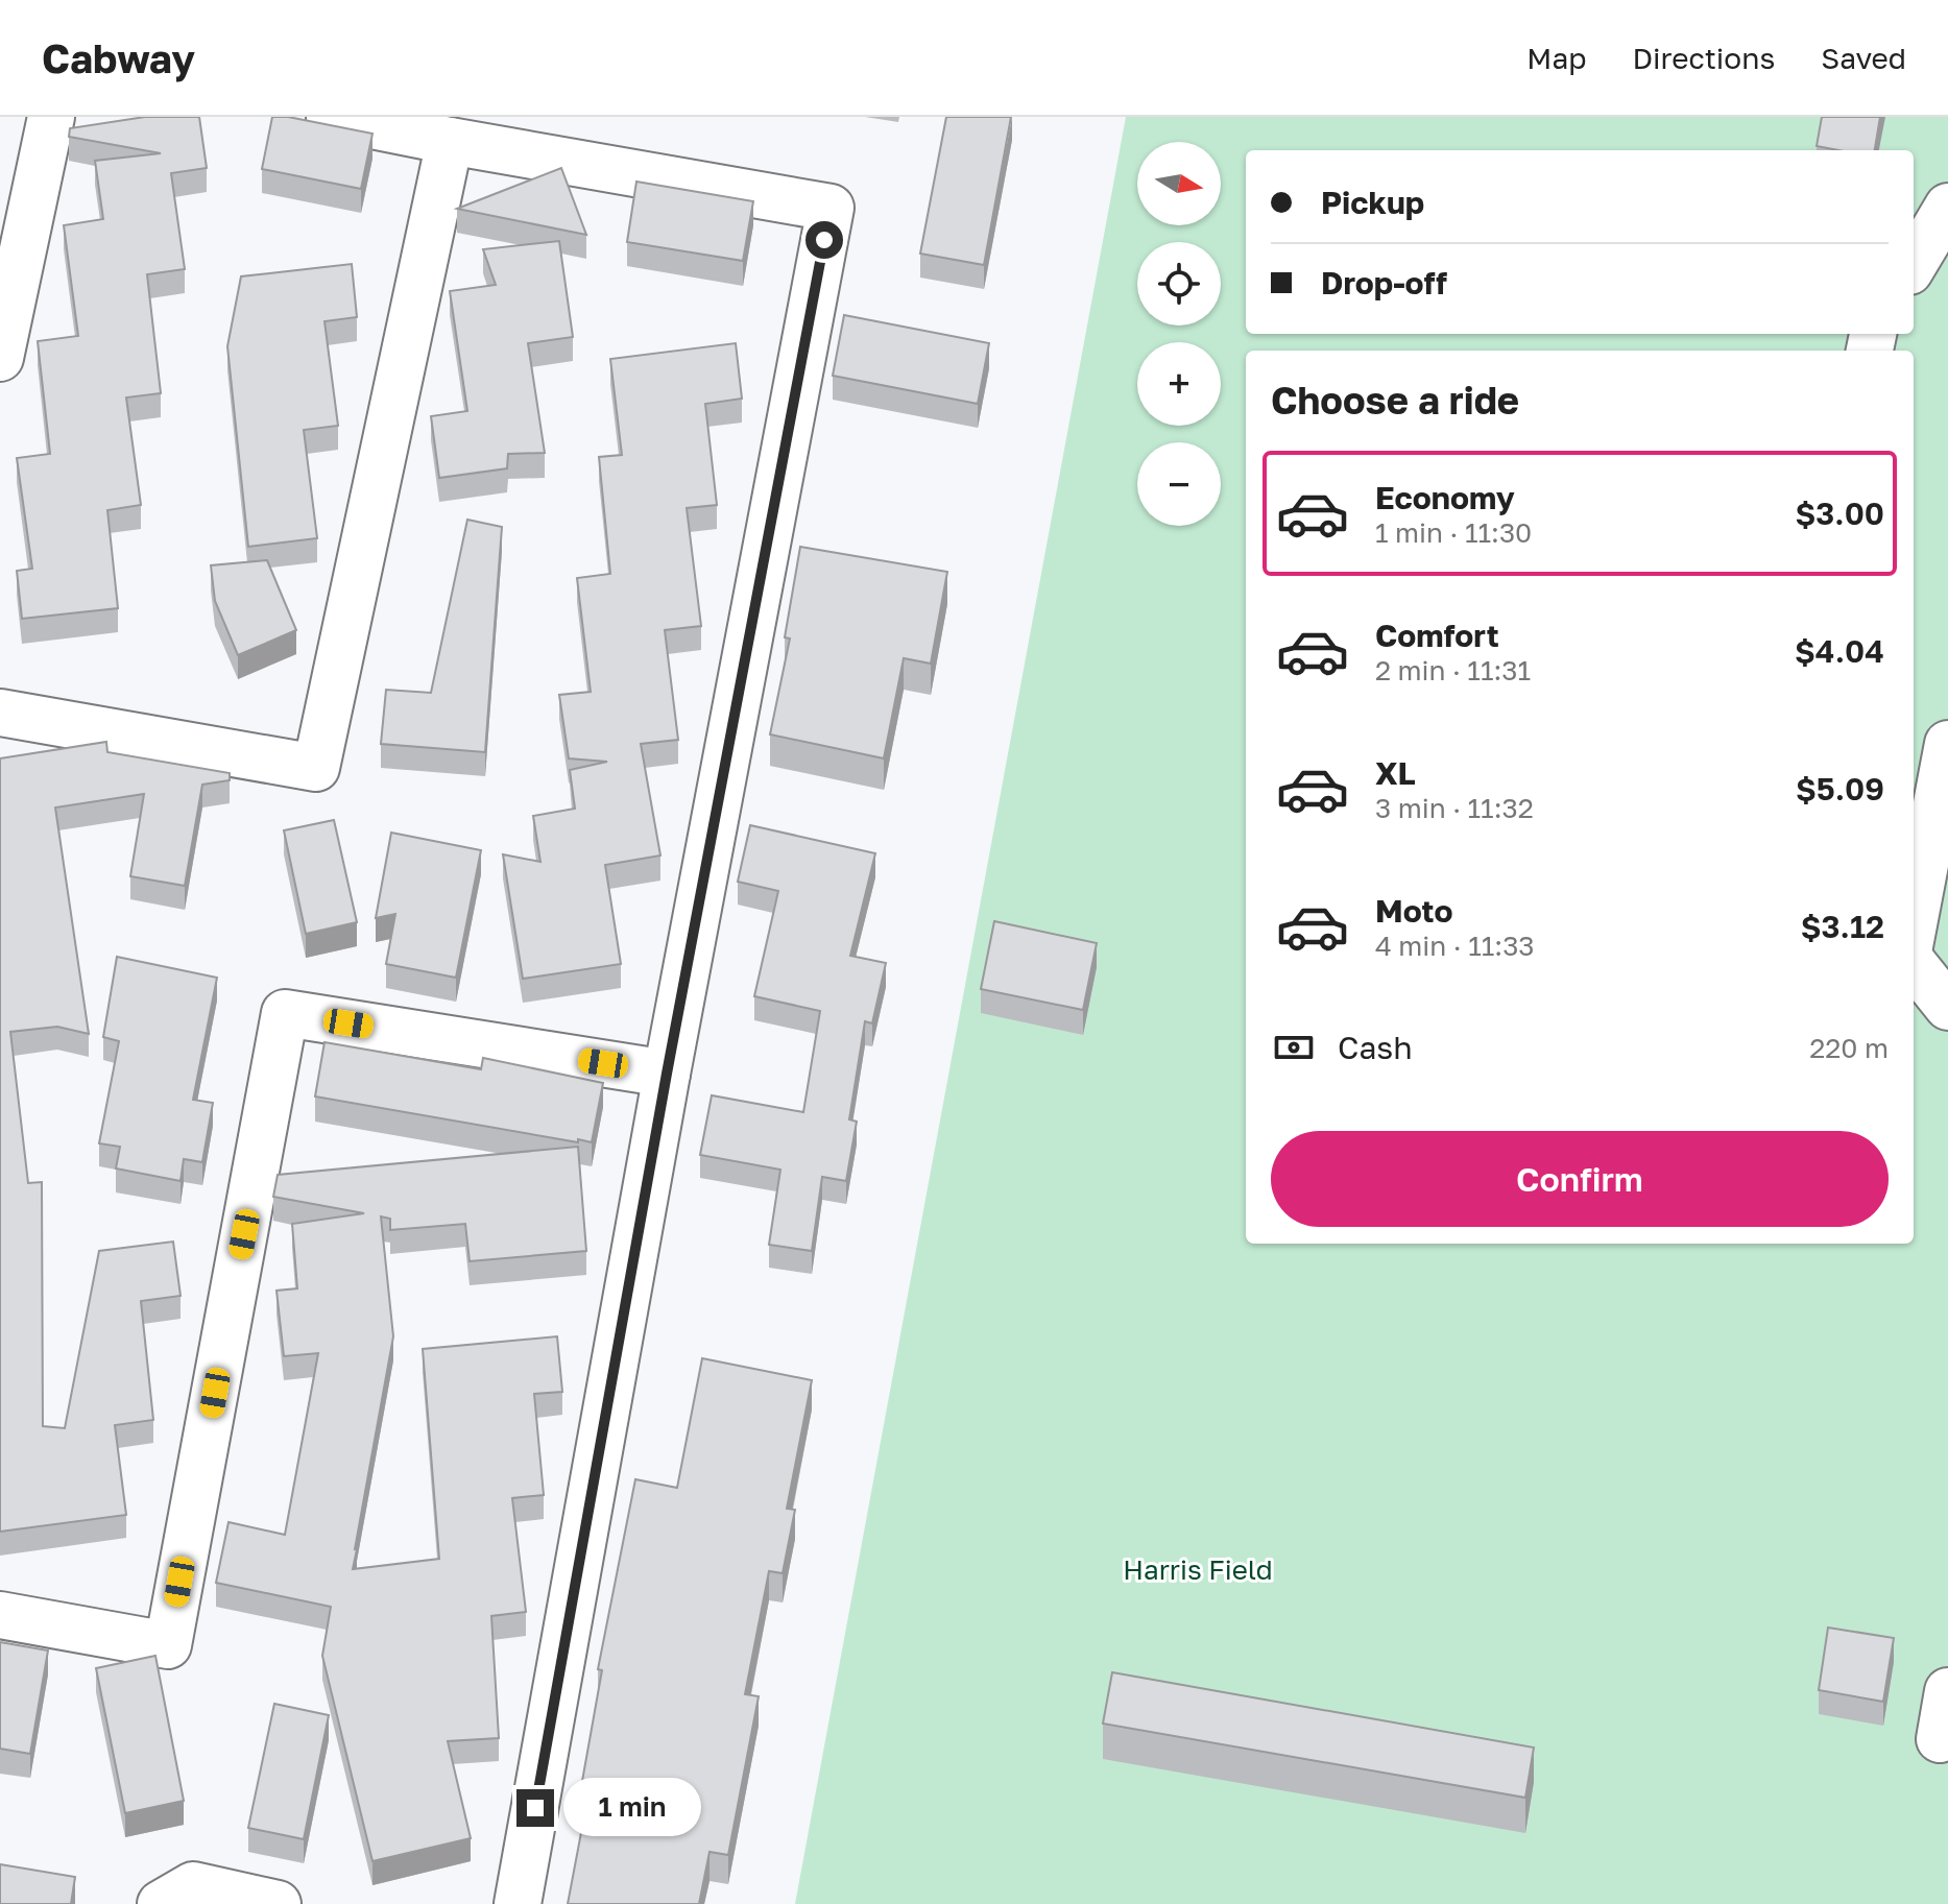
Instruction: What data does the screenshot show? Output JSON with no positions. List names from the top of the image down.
{
  "parks": ["Harris Field"],
  "north": "right",
  "page": {
    "header": "Cabway",
    "nav": ["Map", "Directions", "Saved"],
    "map_buttons": ["+", "−"],
    "banner": ["Pickup", "Drop-off"],
    "heading": "Choose a ride",
    "list": [
      {
        "name": "Economy",
        "note": "1 min · 11:30",
        "value": "$3.00"
      },
      {
        "name": "Comfort",
        "note": "2 min · 11:31",
        "value": "$4.04"
      },
      {
        "name": "XL",
        "note": "3 min · 11:32",
        "value": "$5.09"
      },
      {
        "name": "Moto",
        "note": "4 min · 11:33",
        "value": "$3.12"
      }
    ],
    "pay": ["Cash", "220 m"],
    "buttons": "Confirm",
    "bubble": "1 min"
  }
}
